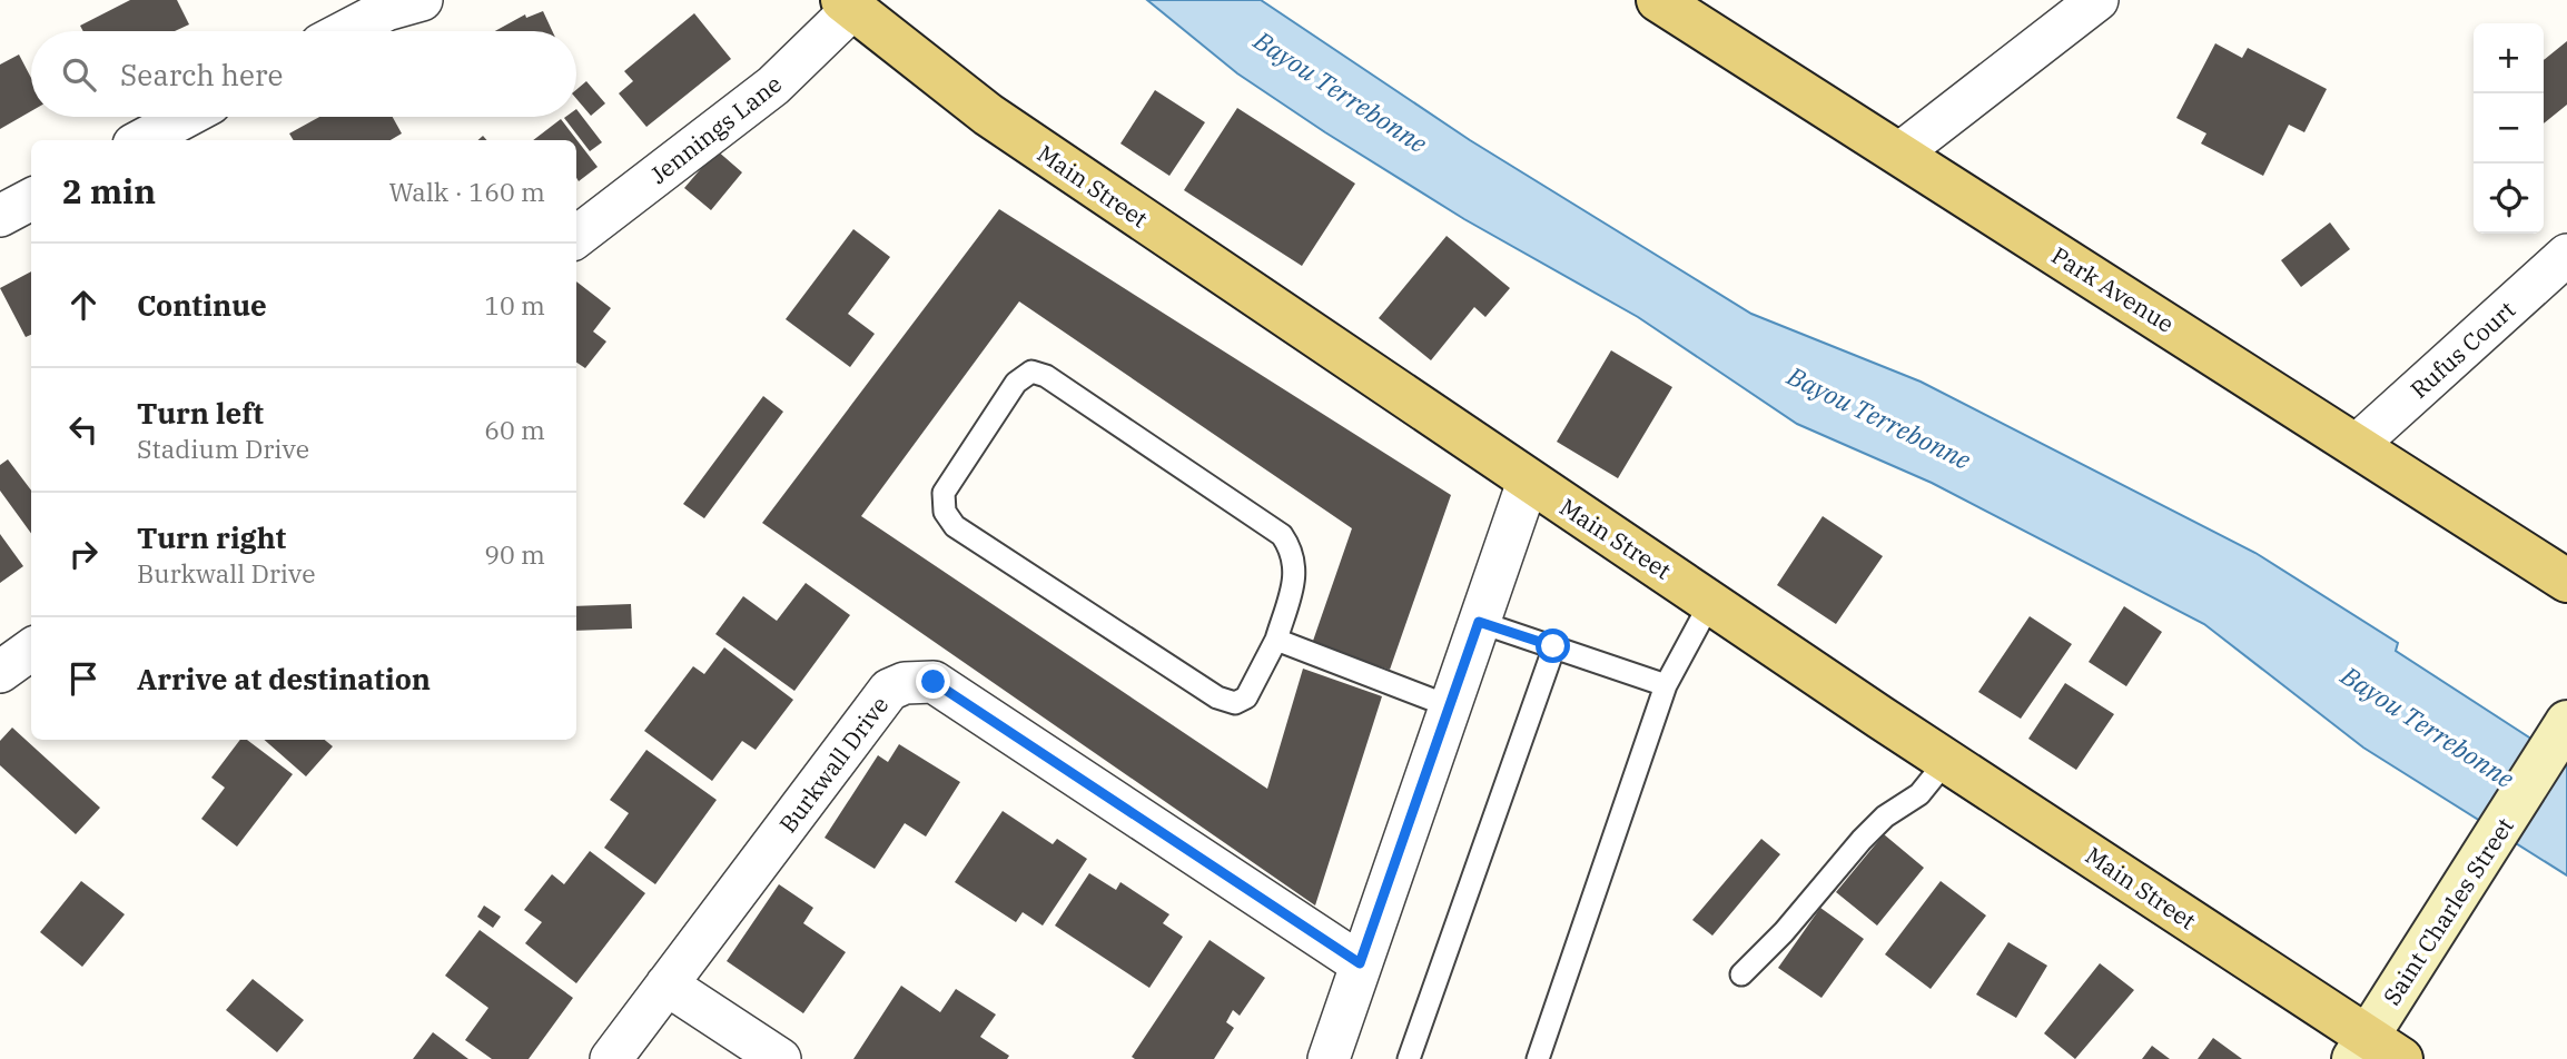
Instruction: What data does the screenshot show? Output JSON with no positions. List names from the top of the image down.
{
  "streets": {
    "main road": ["Main Street", "Park Avenue"],
    "street": [
      "Jennings Lane",
      "Rufus Court",
      "Burkwall Drive",
      "Saint Charles Street"
    ]
  },
  "crossings": [
    ["Jennings Lane", "Main Street"],
    ["Main Street", "Saint Charles Street"],
    ["Park Avenue", "Rufus Court"]
  ],
  "water": ["Bayou Terrebonne"],
  "page": {
    "map_buttons": ["+", "−"],
    "search": "Search here",
    "heading": ["2 min", "Walk · 160 m"],
    "list": [
      ["Continue", "10 m"],
      ["Turn left", "Stadium Drive", "60 m"],
      ["Turn right", "Burkwall Drive", "90 m"],
      "Arrive at destination"
    ]
  }
}
